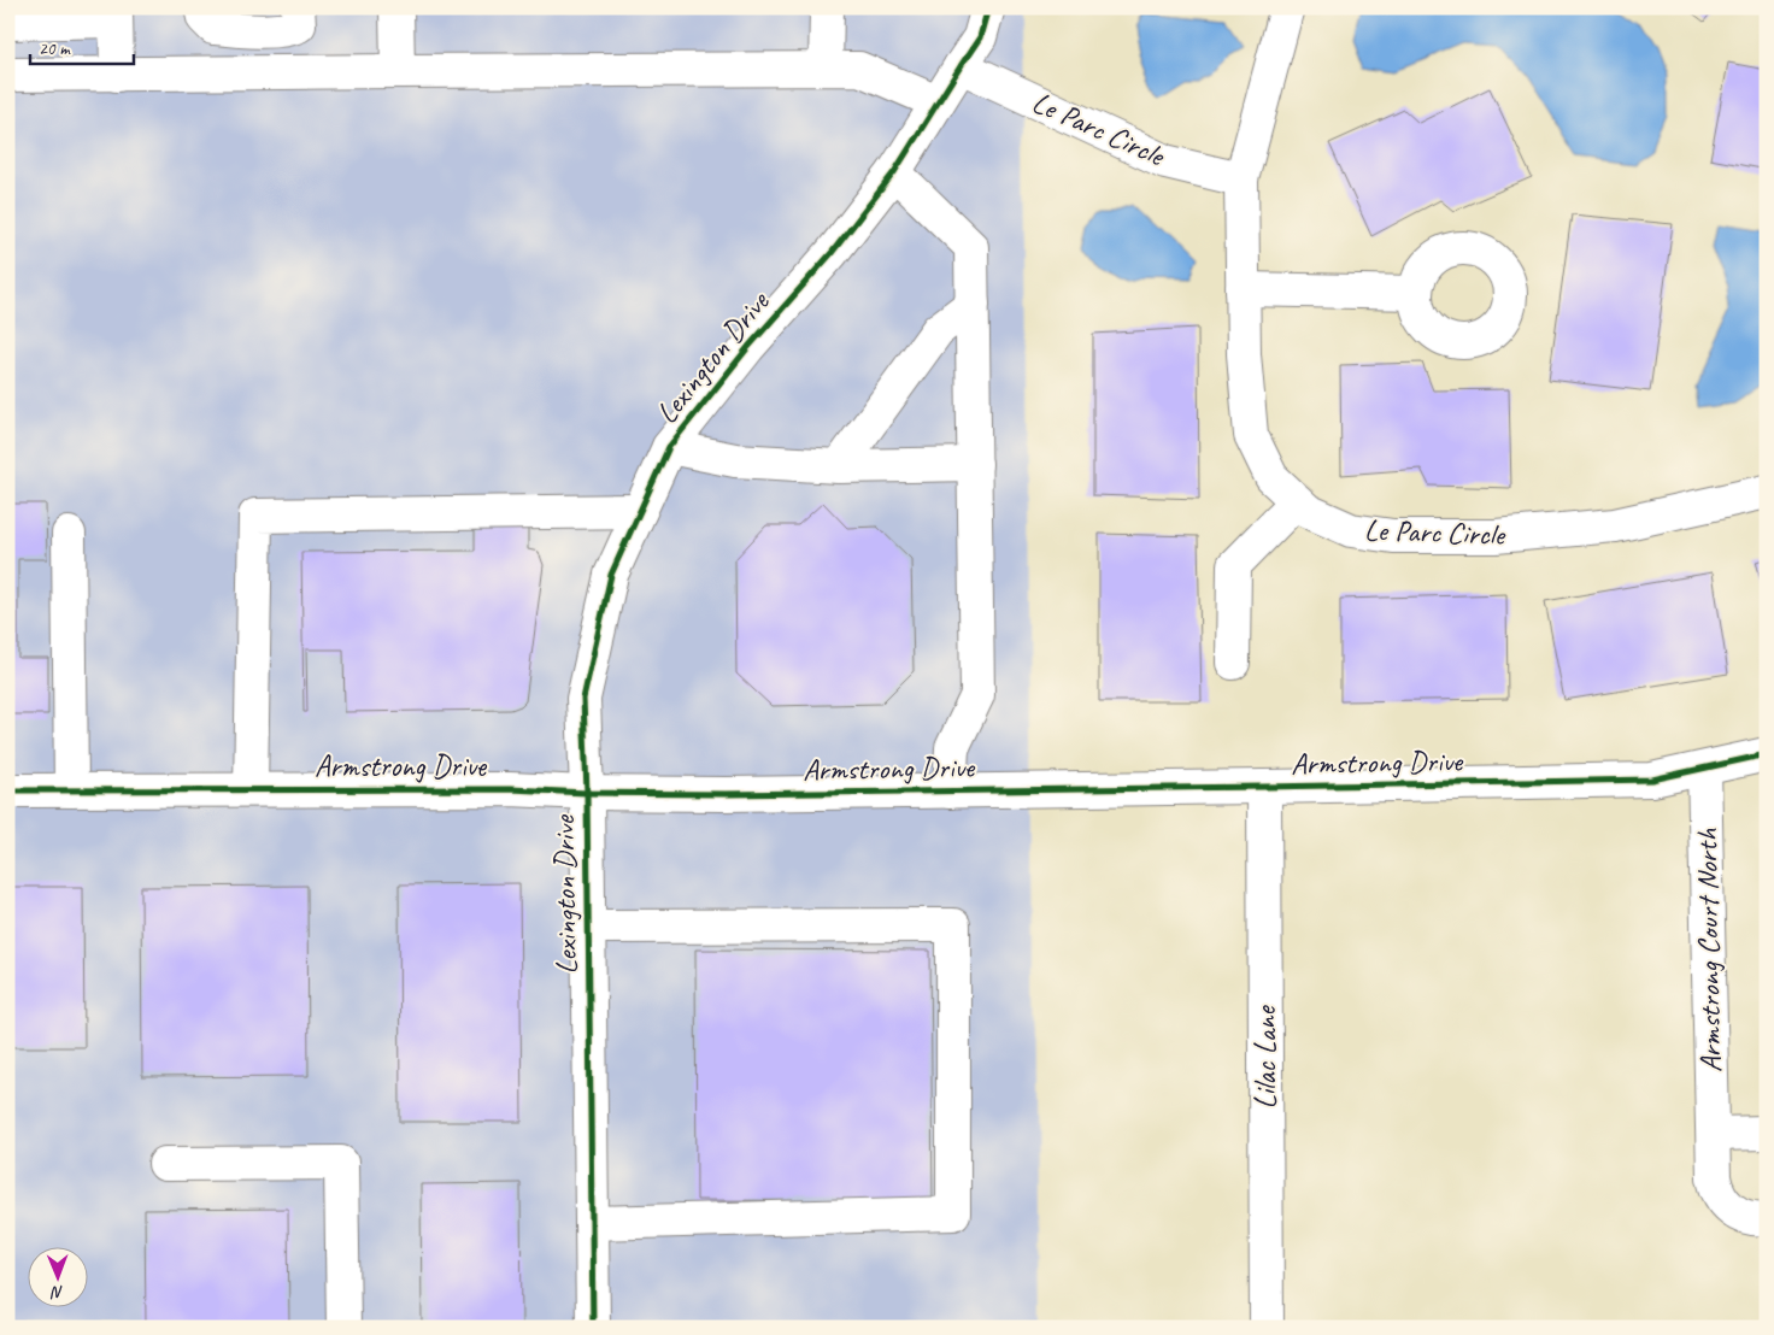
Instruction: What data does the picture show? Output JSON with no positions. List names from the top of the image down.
{
  "streets": {
    "street": [
      "Le Parc Circle",
      "Lexington Drive",
      "Armstrong Drive",
      "Armstrong Court North",
      "Lilac Lane"
    ]
  },
  "crossings": [
    ["Le Parc Circle", "Lexington Drive"],
    ["Lexington Drive", "Armstrong Drive"],
    ["Armstrong Drive", "Armstrong Court North"],
    ["Armstrong Drive", "Lilac Lane"]
  ],
  "scale_bar": "20 m",
  "north": "bottom"
}
